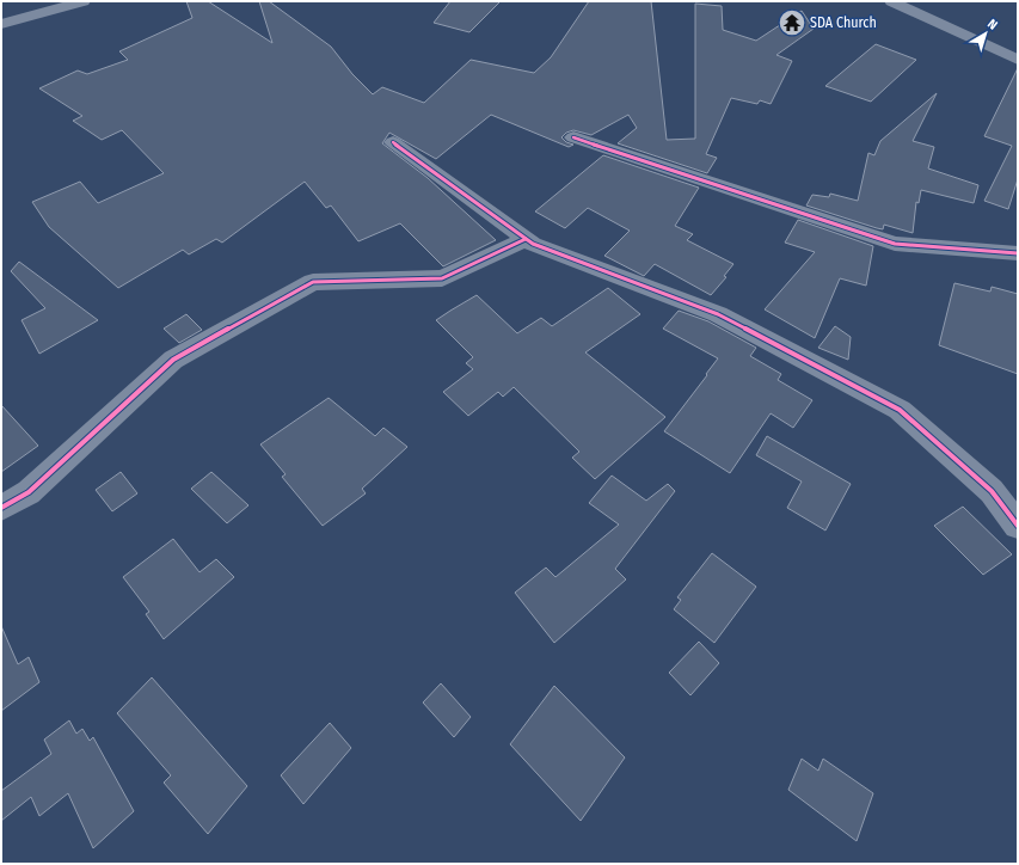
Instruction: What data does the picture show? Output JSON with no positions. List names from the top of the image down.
{
  "places": {
    "temple": ["SDA Church"]
  },
  "north": "top right"
}
